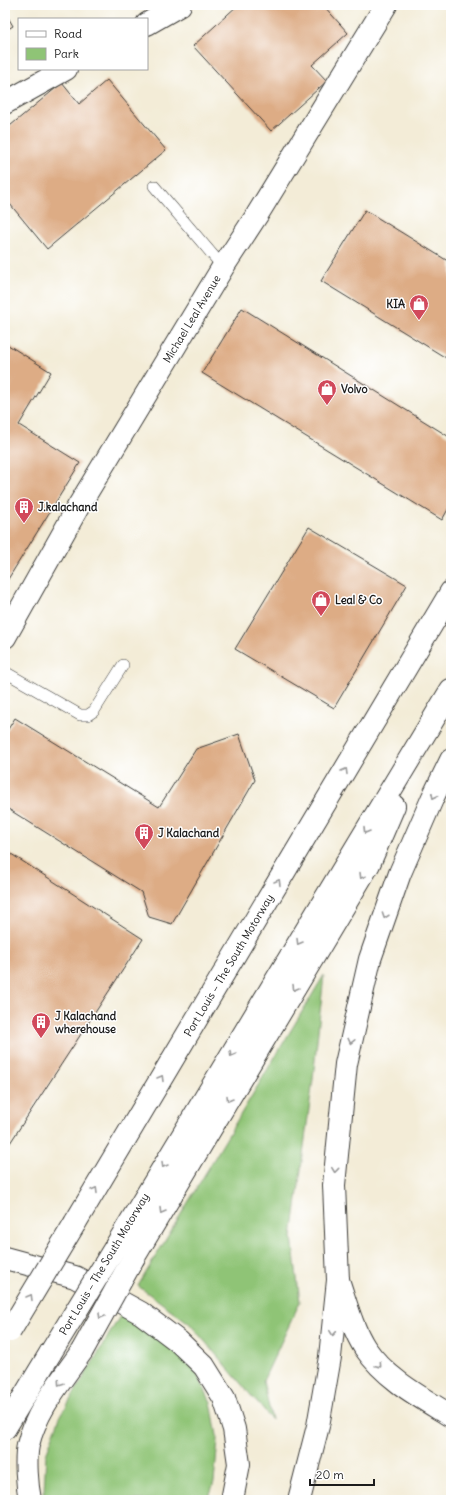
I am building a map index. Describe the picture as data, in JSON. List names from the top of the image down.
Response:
{
  "streets": {
    "main road": ["Michael Leal Avenue", "Port Louis – The South Motorway"]
  },
  "places": {
    "shop": ["KIA", "Volvo", "Leal & Co"],
    "building": ["J.kalachand", "J Kalachand", "J Kalachand wherehouse"]
  },
  "legend": ["Road", "Park"],
  "scale_bar": "20 m"
}
